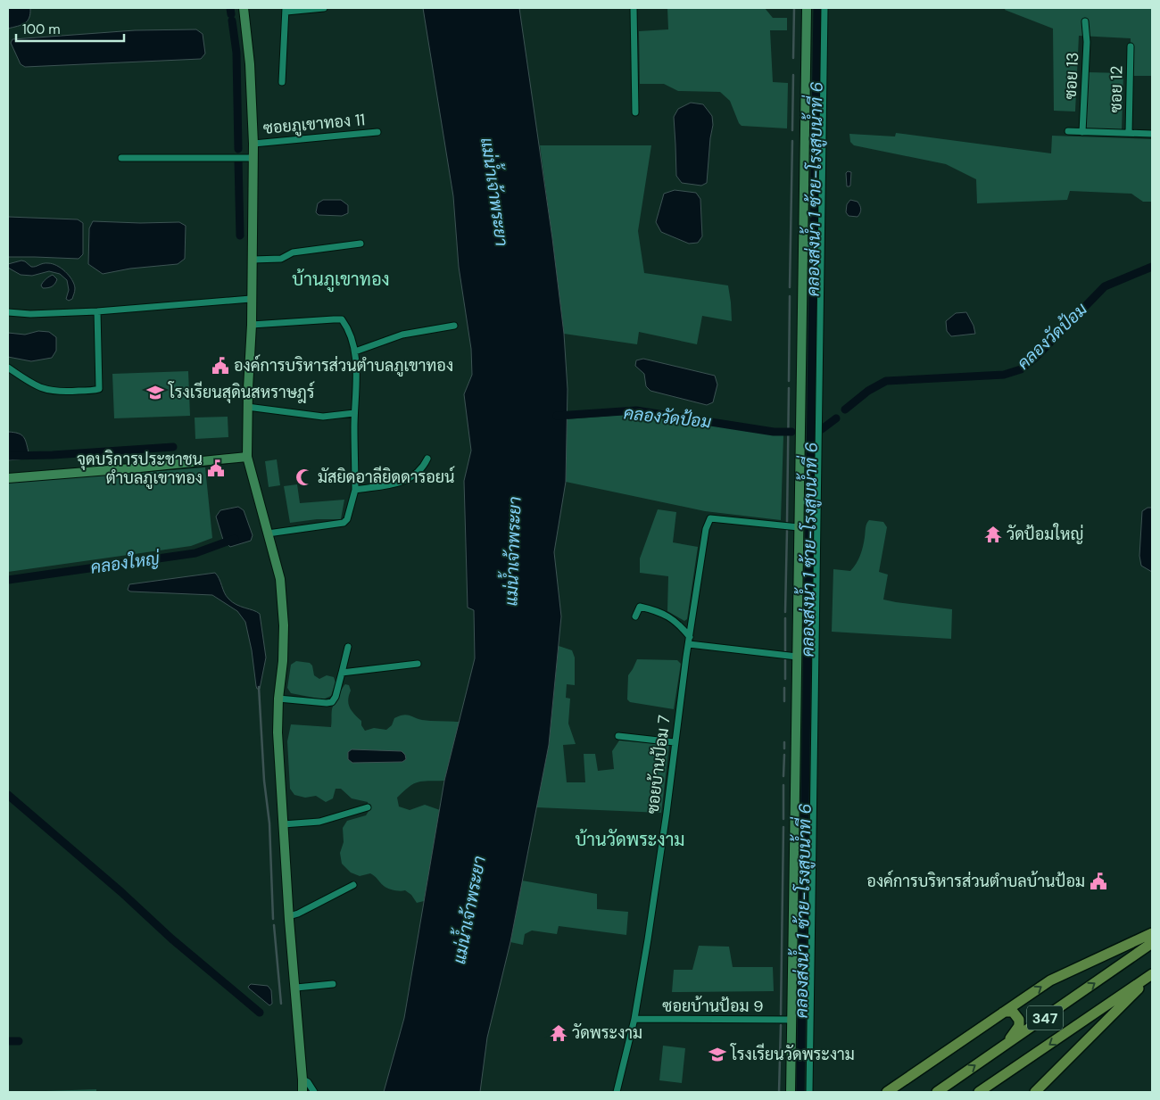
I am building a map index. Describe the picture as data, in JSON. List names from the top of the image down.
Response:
{
  "streets": {
    "main road": ["347"],
    "street": [
      "ซอย 13",
      "ซอย 12",
      "ซอยภูเขาทอง 11",
      "ซอยบ้านป้อม 7",
      "ซอยบ้านป้อม 9"
    ]
  },
  "crossings": [
    ["ซอยบ้านป้อม 7", "ซอยบ้านป้อม 9"]
  ],
  "districts": ["บ้านภูเขาทอง", "บ้านวัดพระงาม"],
  "water": [
    "คลองส่งน้ำ 1 ซ้าย-โรงสูบน้ำที่ 6",
    "แม่น้ำเจ้าพระยา",
    "คลองวัดป้อม",
    "คลองใหญ่"
  ],
  "places": {
    "public building": ["องค์การบริหารส่วนตำบลภูเขาทอง", "จุดบริการประชาชน ตำบลภูเขาทอง", "องค์การบริหารส่วนตำบลบ้านป้อม"],
    "school or university": ["โรงเรียนสุดินสหราษฎร์", "โรงเรียนวัดพระงาม"],
    "mosque": ["มัสยิดอาลียิดดารอยน์"],
    "temple": ["วัดป้อมใหญ่", "วัดพระงาม"]
  },
  "scale_bar": "100 m"
}
